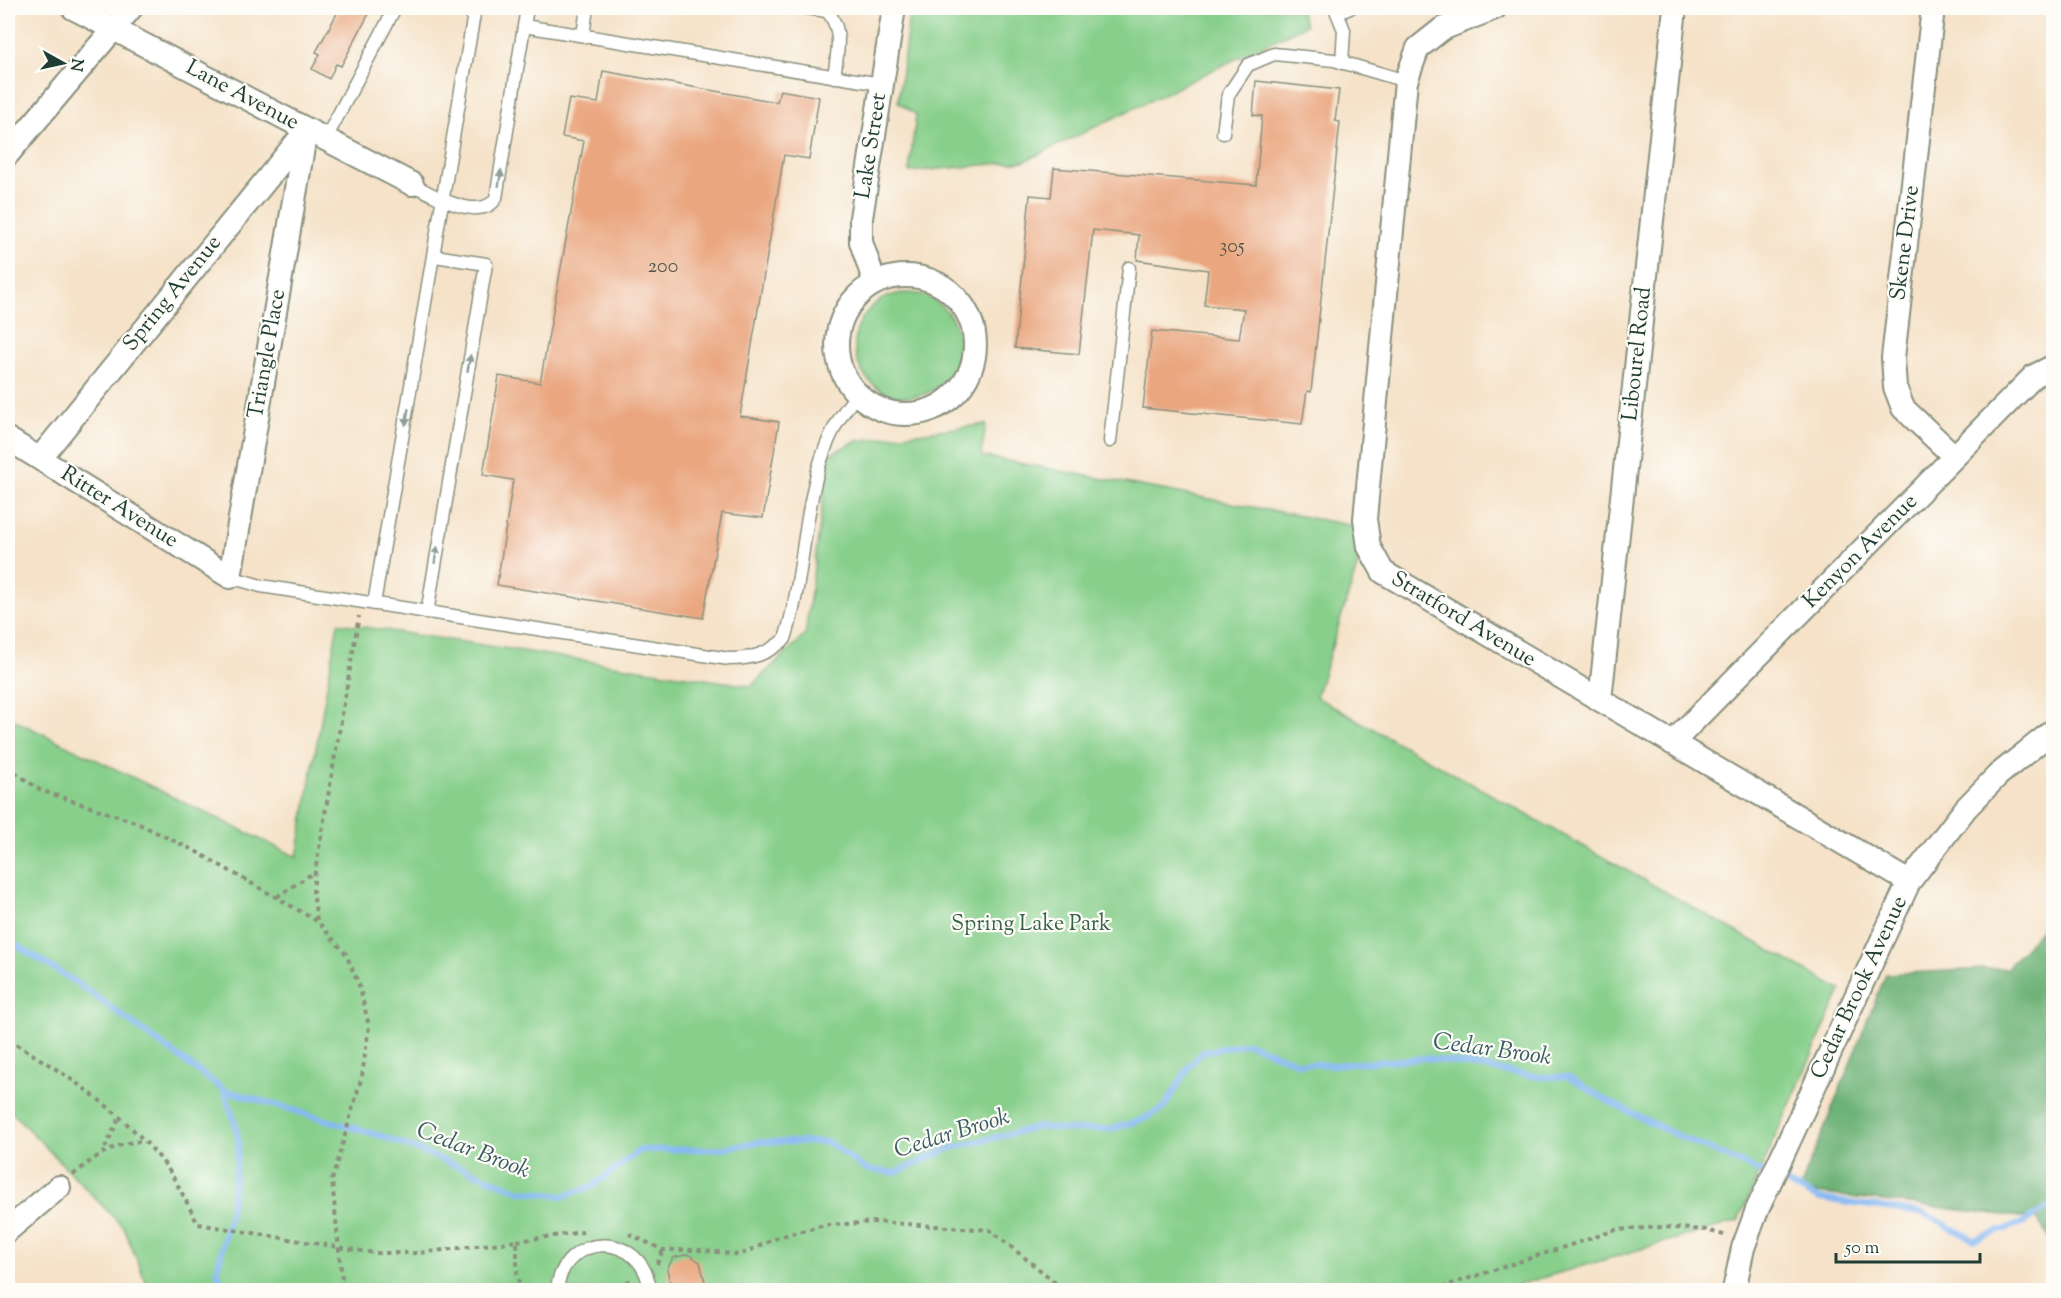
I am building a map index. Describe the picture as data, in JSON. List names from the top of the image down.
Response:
{
  "streets": {
    "street": [
      "Lane Avenue",
      "Lake Street",
      "Skene Drive",
      "Spring Avenue",
      "Triangle Place",
      "Libourel Road",
      "Ritter Avenue",
      "Kenyon Avenue",
      "Stratford Avenue",
      "Cedar Brook Avenue"
    ]
  },
  "crossings": [
    ["Lane Avenue", "Spring Avenue"],
    ["Lane Avenue", "Triangle Place"],
    ["Skene Drive", "Kenyon Avenue"],
    ["Spring Avenue", "Triangle Place"],
    ["Spring Avenue", "Ritter Avenue"],
    ["Triangle Place", "Ritter Avenue"],
    ["Libourel Road", "Stratford Avenue"],
    ["Kenyon Avenue", "Stratford Avenue"],
    ["Stratford Avenue", "Cedar Brook Avenue"]
  ],
  "water": ["Cedar Brook"],
  "parks": ["Spring Lake Park"],
  "house_numbers": ["305", "200"],
  "scale_bar": "50 m",
  "north": "right"
}
